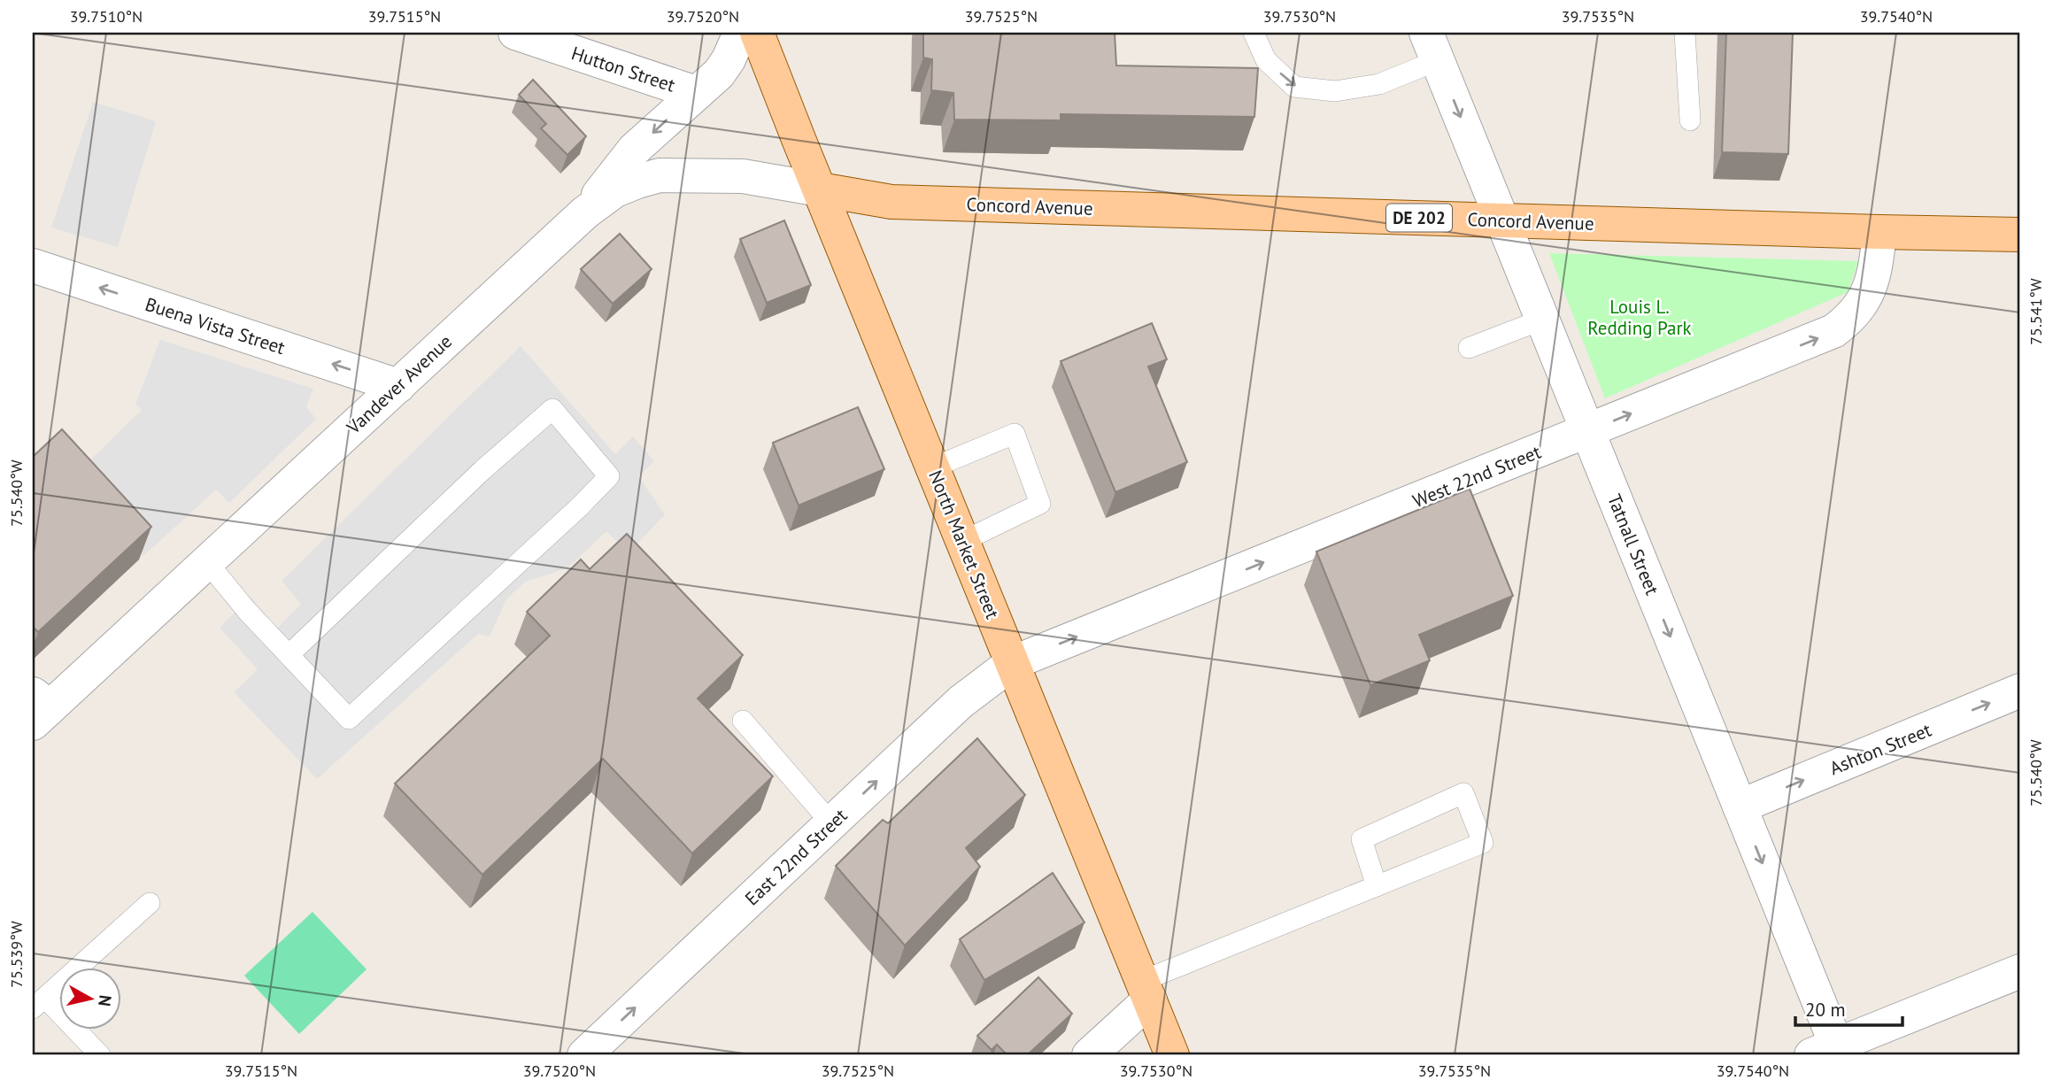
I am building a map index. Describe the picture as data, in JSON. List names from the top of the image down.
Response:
{
  "streets": {
    "main road": ["Concord Avenue", "DE 202", "North Market Street"],
    "street": [
      "Hutton Street",
      "Buena Vista Street",
      "Vandever Avenue",
      "West 22nd Street",
      "Tatnall Street",
      "Ashton Street",
      "East 22nd Street"
    ]
  },
  "crossings": [
    ["Concord Avenue", "Vandever Avenue"],
    ["Concord Avenue", "West 22nd Street"],
    ["Concord Avenue", "North Market Street"],
    ["Concord Avenue", "Tatnall Street"],
    ["Buena Vista Street", "Vandever Avenue"],
    ["Vandever Avenue", "North Market Street"],
    ["West 22nd Street", "North Market Street"],
    ["West 22nd Street", "Tatnall Street"],
    ["West 22nd Street", "East 22nd Street"],
    ["North Market Street", "East 22nd Street"],
    ["Tatnall Street", "Ashton Street"]
  ],
  "one_way": [
    "Buena Vista Street",
    "West 22nd Street",
    "Tatnall Street",
    "East 22nd Street"
  ],
  "parks": ["Louis L. Redding Park"],
  "scale_bar": "20 m",
  "north": "right",
  "coordinates": [
    "39.7510°N",
    "39.7515°N",
    "39.7520°N",
    "39.7525°N",
    "39.7530°N",
    "39.7535°N",
    "39.7540°N",
    "75.541°W",
    "75.540°W",
    "75.539°W"
  ]
}
